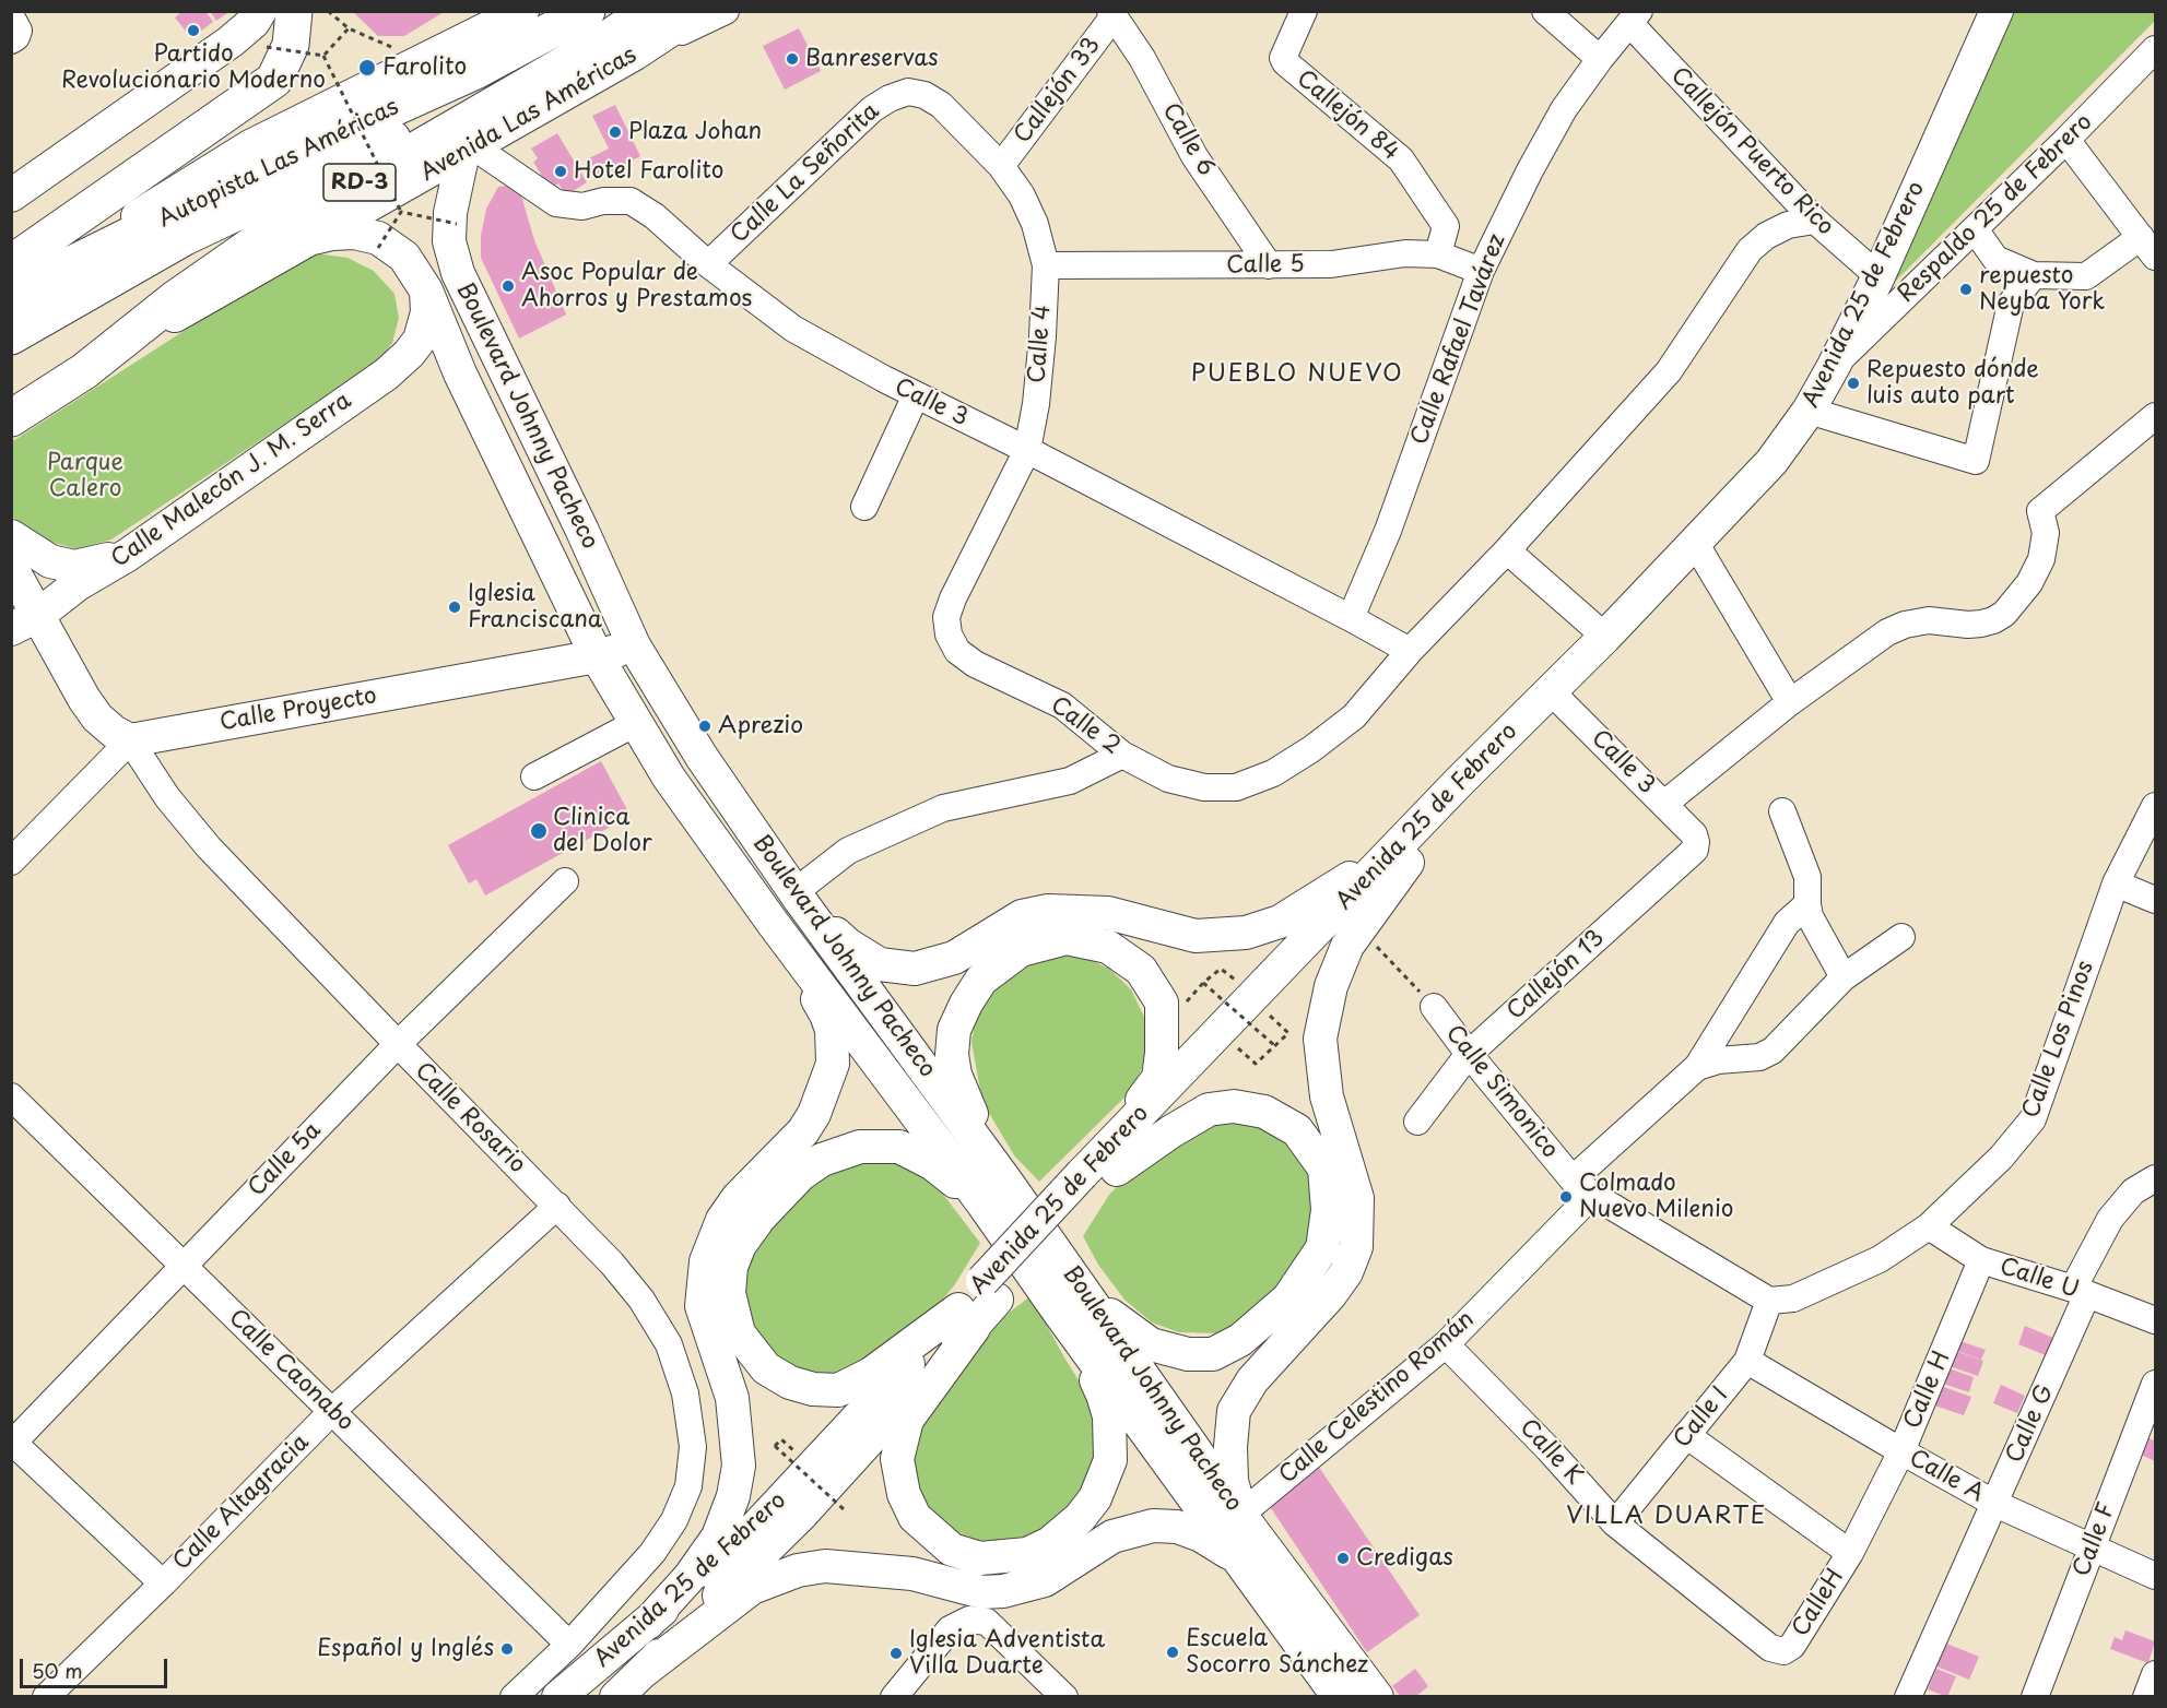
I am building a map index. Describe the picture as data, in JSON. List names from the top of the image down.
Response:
{
  "streets": {
    "highway": ["Autopista Las Américas", "RD-3"],
    "main road": [
      "Avenida Las Américas",
      "Avenida 25 de Febrero",
      "Boulevard Johnny Pacheco",
      "Calle Malecón J. M. Serra",
      "Calle Proyecto",
      "Calle Rosario"
    ],
    "street": [
      "Callejón 33",
      "Callejón 84",
      "Calle 6",
      "Callejón Puerto Rico",
      "Calle La Señorita",
      "Respaldo 25 de Febrero",
      "Calle 5",
      "Calle Rafael Tavárez",
      "Calle 4",
      "Calle 3",
      "Calle 2",
      "Callejón 13",
      "Calle Los Pinos",
      "Calle Simonico",
      "Calle 5a",
      "Calle U",
      "Calle Caonabo",
      "Calle H",
      "Calle Celestino Román",
      "Calle I",
      "Calle G",
      "Calle K",
      "Calle A",
      "Calle Altagracia",
      "Calle F",
      "CalleH"
    ]
  },
  "crossings": [
    ["Callejón 33", "Calle 6"],
    ["Callejón 33", "Calle 4"],
    ["Avenida Las Américas", "Autopista Las Américas"],
    ["Avenida Las Américas", "RD-3"],
    ["Avenida Las Américas", "Calle 3"],
    ["Avenida Las Américas", "Boulevard Johnny Pacheco"],
    ["Callejón 84", "Calle 5"],
    ["Calle 6", "Calle 5"],
    ["Callejón Puerto Rico", "Avenida 25 de Febrero"],
    ["Callejón Puerto Rico", "Calle Rafael Tavárez"],
    ["Autopista Las Américas", "RD-3"],
    ["Calle La Señorita", "Calle 4"],
    ["Calle La Señorita", "Calle 3"],
    ["Respaldo 25 de Febrero", "Avenida 25 de Febrero"],
    ["Calle 5", "Calle Rafael Tavárez"],
    ["Calle 5", "Calle 4"],
    ["Avenida 25 de Febrero", "Calle 3"],
    ["Calle Rafael Tavárez", "Calle 3"],
    ["Calle 4", "Calle 3"],
    ["Calle 4", "Calle 2"],
    ["Calle 3", "Boulevard Johnny Pacheco"],
    ["Calle 3", "Calle 2"],
    ["Calle 3", "Callejón 13"],
    ["Boulevard Johnny Pacheco", "Calle Malecón J. M. Serra"],
    ["Boulevard Johnny Pacheco", "Calle Proyecto"],
    ["Boulevard Johnny Pacheco", "Calle Celestino Román"],
    ["Calle Malecón J. M. Serra", "Calle Rosario"],
    ["Calle Proyecto", "Calle Rosario"],
    ["Callejón 13", "Calle Simonico"],
    ["Calle Los Pinos", "Calle Simonico"],
    ["Calle Los Pinos", "Calle U"],
    ["Calle Los Pinos", "Calle I"],
    ["Calle Simonico", "Calle Celestino Román"],
    ["Calle Simonico", "Calle I"],
    ["Calle Rosario", "Calle 5a"],
    ["Calle Rosario", "Calle Caonabo"],
    ["Calle Rosario", "Calle Altagracia"],
    ["Calle 5a", "Calle Caonabo"],
    ["Calle U", "Calle H"],
    ["Calle U", "Calle G"],
    ["Calle Caonabo", "Calle Altagracia"],
    ["Calle H", "Calle A"],
    ["Calle H", "CalleH"],
    ["Calle Celestino Román", "Calle K"],
    ["Calle I", "Calle K"],
    ["Calle I", "Calle A"],
    ["Calle G", "Calle A"],
    ["Calle K", "CalleH"],
    ["Calle A", "Calle F"]
  ],
  "districts": ["PUEBLO NUEVO", "VILLA DUARTE"],
  "parks": ["Parque Calero"],
  "places": [
    "Partido Revolucionario Moderno",
    "Banreservas",
    "Farolito",
    "Plaza Johan",
    "Hotel Farolito",
    "Asoc Popular de Ahorros y Prestamos",
    "repuesto Neyba York",
    "Repuesto dónde luis auto part",
    "Iglesia Franciscana",
    "Aprezio",
    "Clinica del Dolor",
    "Colmado Nuevo Milenio",
    "Credigas",
    "Español y Inglés",
    "Escuela Socorro Sánchez",
    "Iglesia Adventista Villa Duarte"
  ],
  "scale_bar": "50 m"
}
